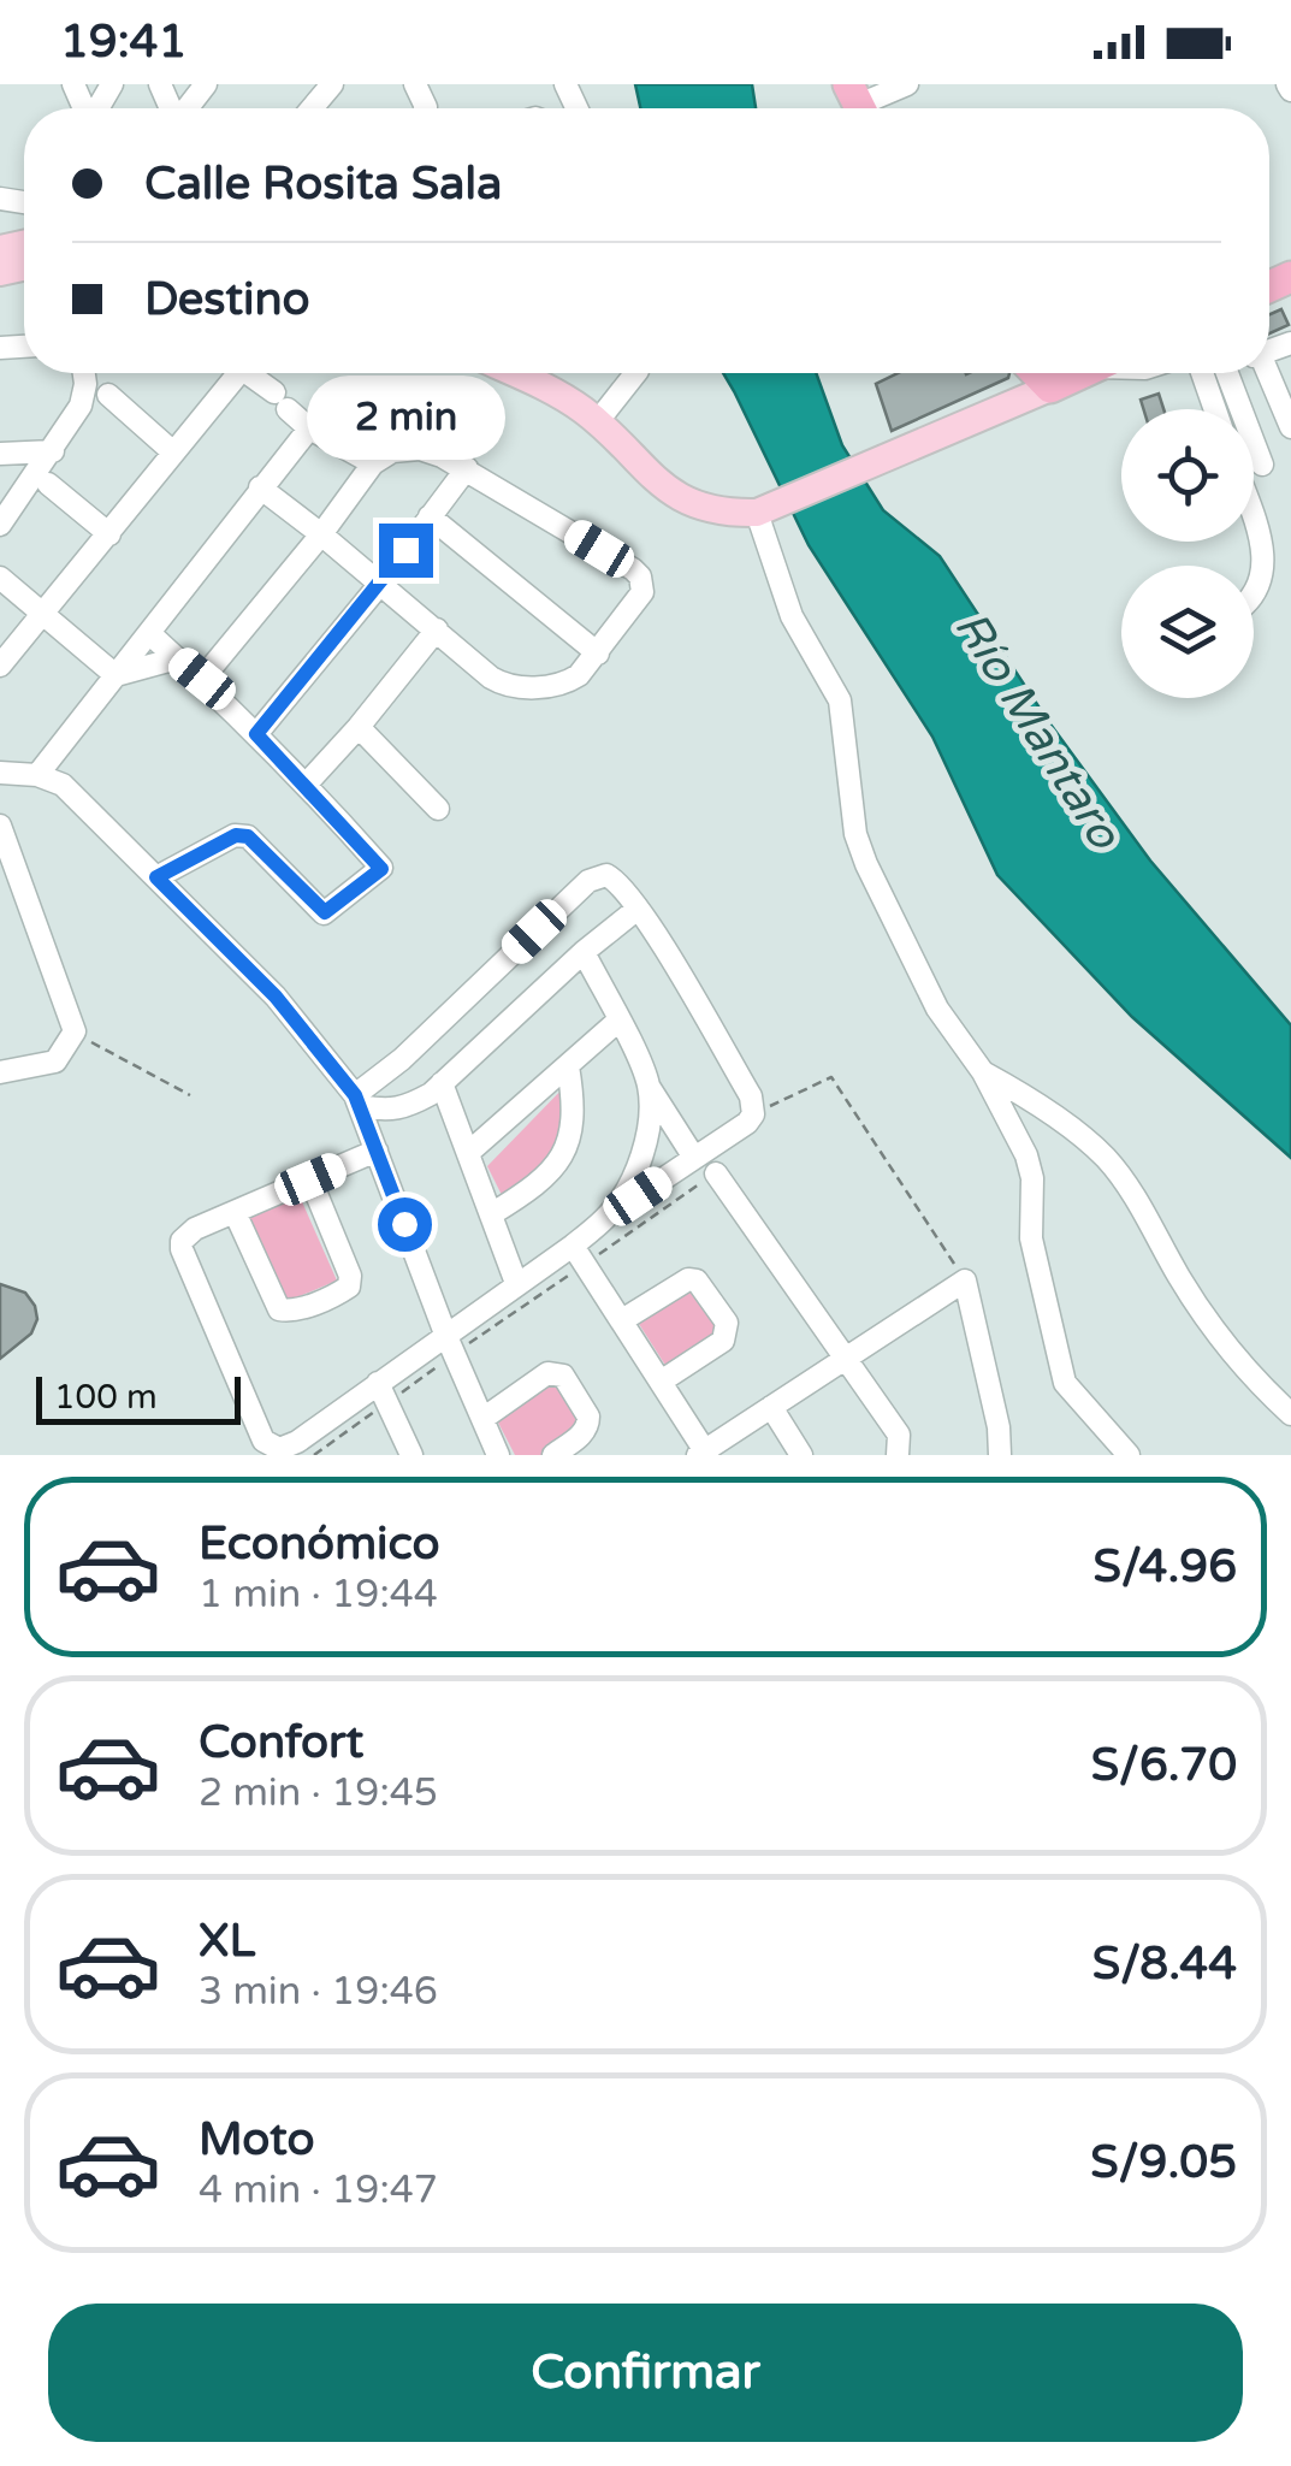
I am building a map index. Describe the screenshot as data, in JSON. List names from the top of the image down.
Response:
{
  "water": ["Río Mantaro"],
  "scale_bar": "100 m",
  "page": {
    "status": "19:41",
    "banner": ["Calle Rosita Sala", "Destino"],
    "bubble": "2 min",
    "scale": "100 m",
    "list": [
      {
        "name": "Económico",
        "note": "1 min · 19:44",
        "value": "S/4.96"
      },
      {
        "name": "Confort",
        "note": "2 min · 19:45",
        "value": "S/6.70"
      },
      {
        "name": "XL",
        "note": "3 min · 19:46",
        "value": "S/8.44"
      },
      {
        "name": "Moto",
        "note": "4 min · 19:47",
        "value": "S/9.05"
      }
    ],
    "buttons": "Confirmar"
  }
}
